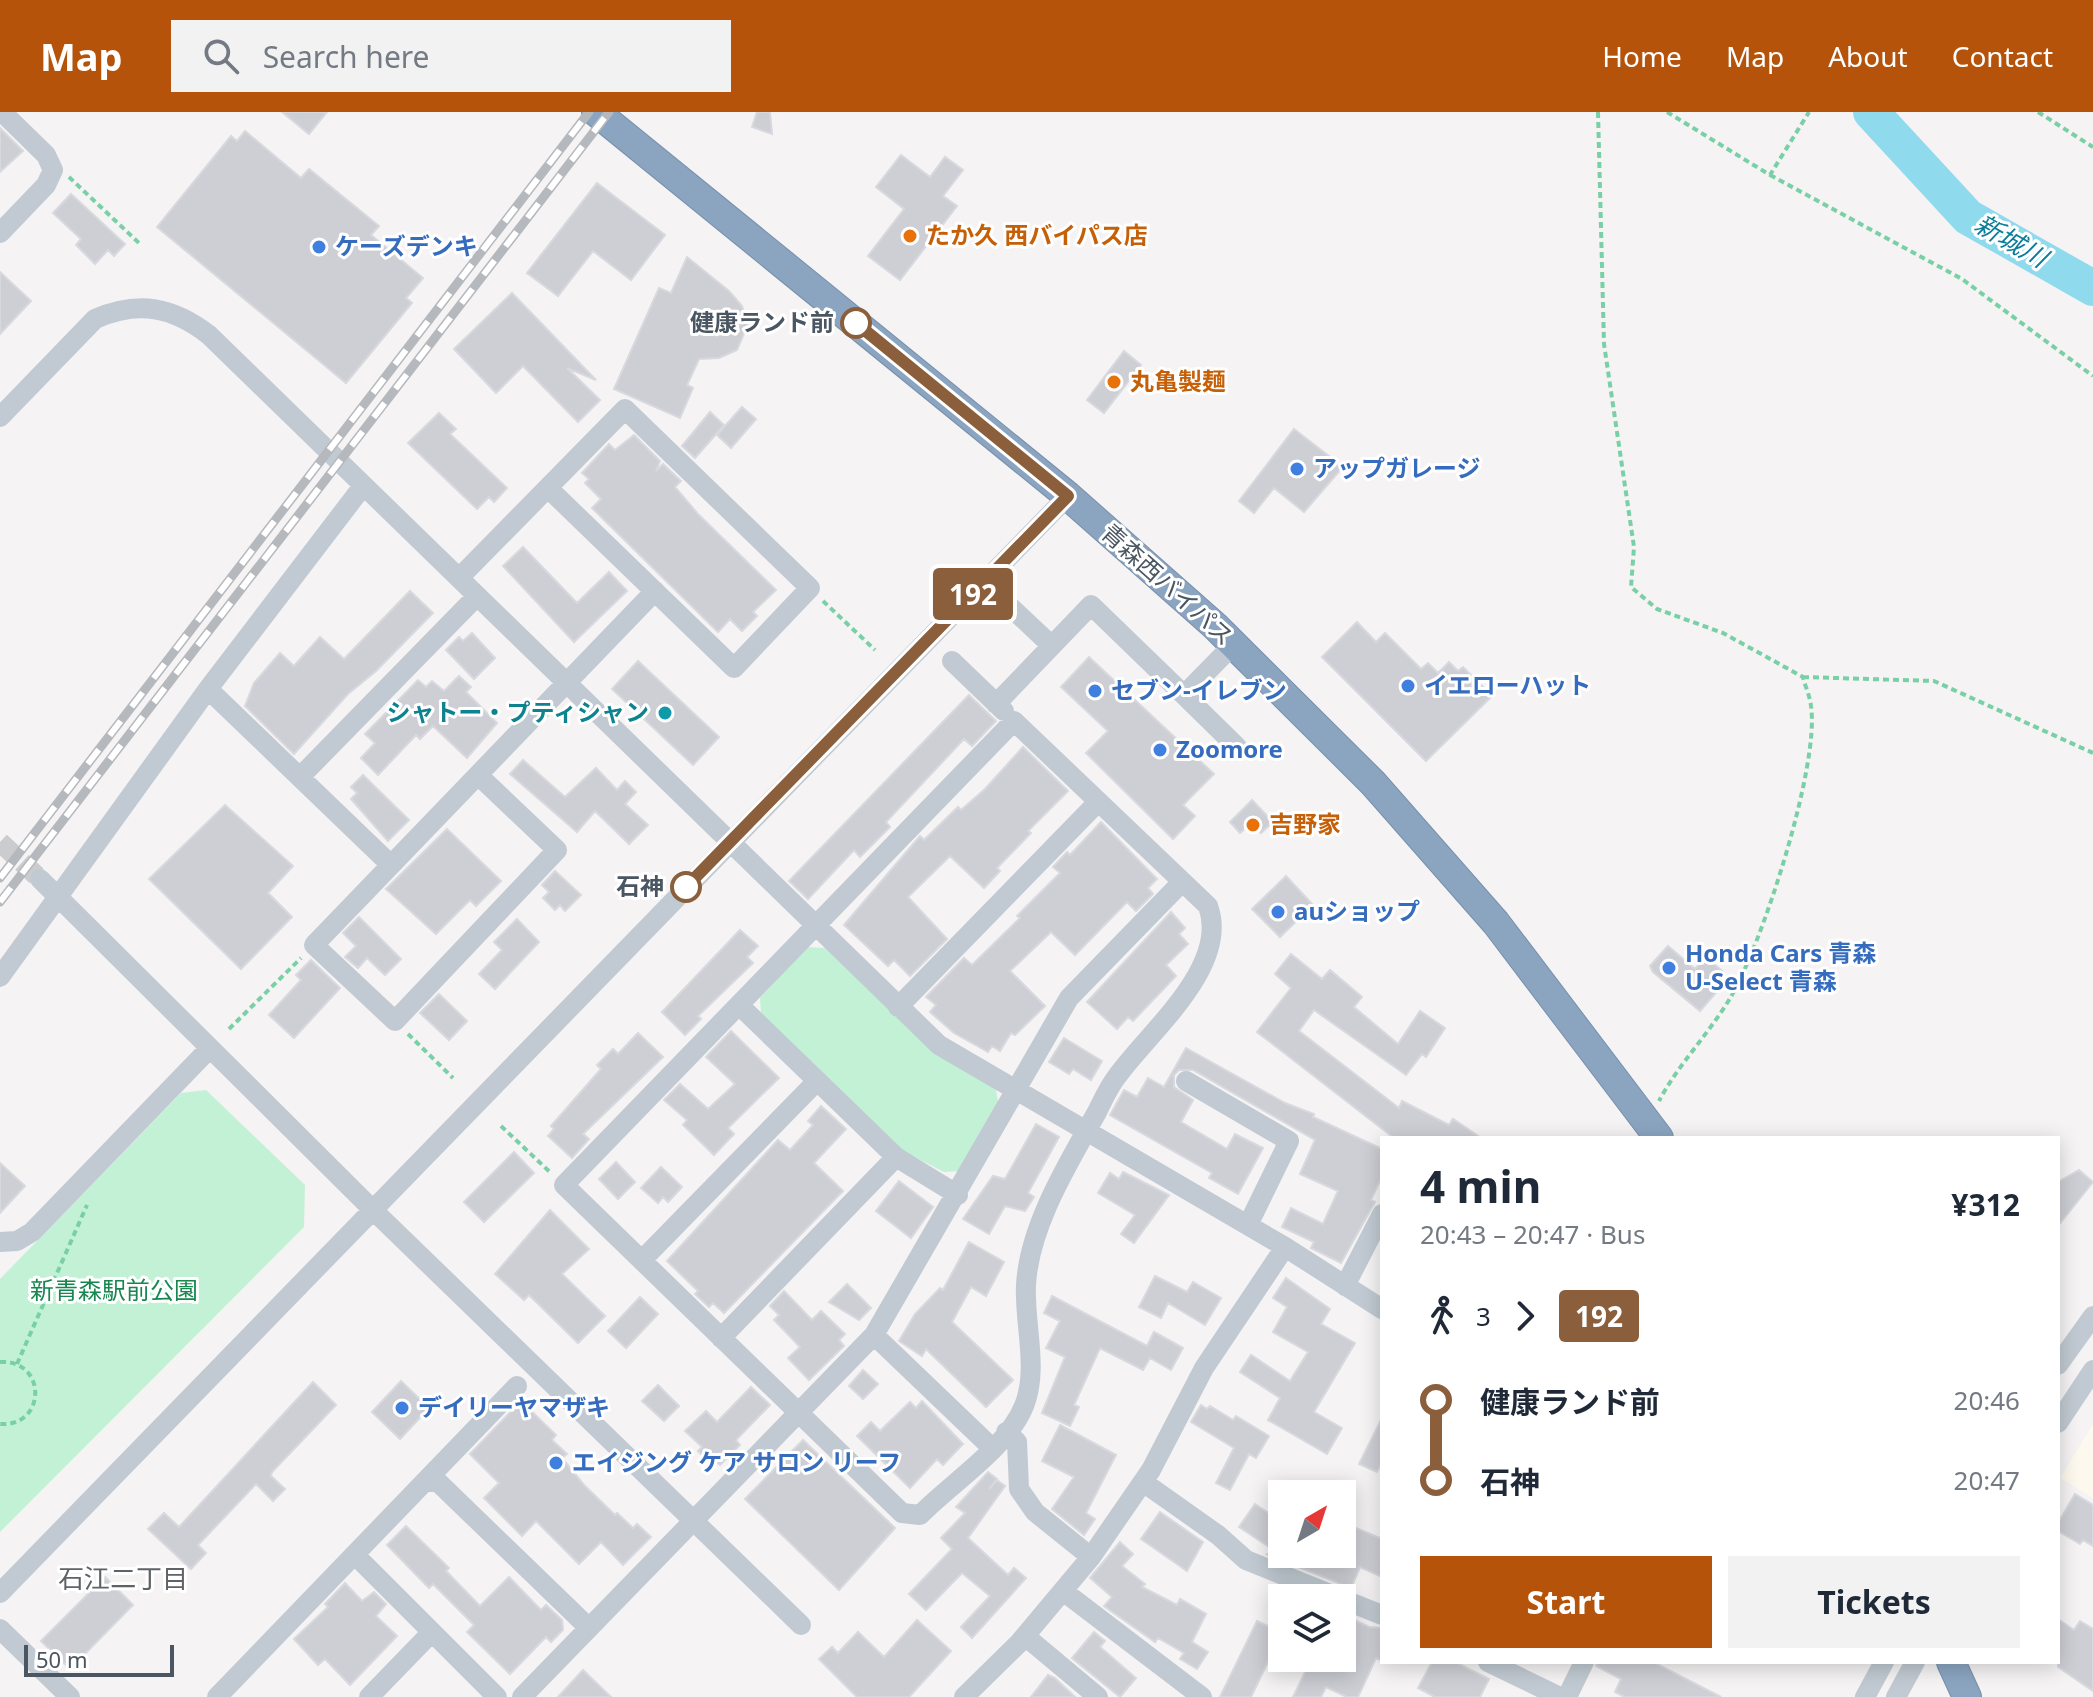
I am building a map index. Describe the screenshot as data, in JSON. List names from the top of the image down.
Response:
{
  "streets": {
    "highway": ["青森西バイパス"]
  },
  "districts": ["石江二丁目"],
  "water": ["新城川"],
  "parks": ["新青森駅前公園"],
  "places": [
    "たか久 西バイパス店",
    "ケーズデンキ",
    "健康ランド前",
    "丸亀製麺",
    "アップガレージ",
    "イエローハット",
    "セブン-イレブン",
    "シャトー・プティシャン",
    "Zoomore",
    "吉野家",
    "石神",
    "auショップ",
    "Honda Cars 青森 U-Select 青森",
    "デイリーヤマザキ",
    "エイジング ケア サロン リーフ"
  ],
  "lines": ["bus line 192"],
  "scale_bar": "50 m",
  "north": "top right",
  "page": {
    "header": "Map",
    "search": "Search here",
    "nav": [
      "Home",
      "Map",
      "About",
      "Contact"
    ],
    "on_map": "192",
    "heading": ["4 min", "20:43 – 20:47 · Bus", "¥312"],
    "legs": ["3", "192"],
    "list": [
      {
        "name": "健康ランド前",
        "value": "20:46"
      },
      {
        "name": "石神",
        "value": "20:47"
      }
    ],
    "buttons": ["Start", "Tickets"],
    "scale": "50 m"
  }
}
